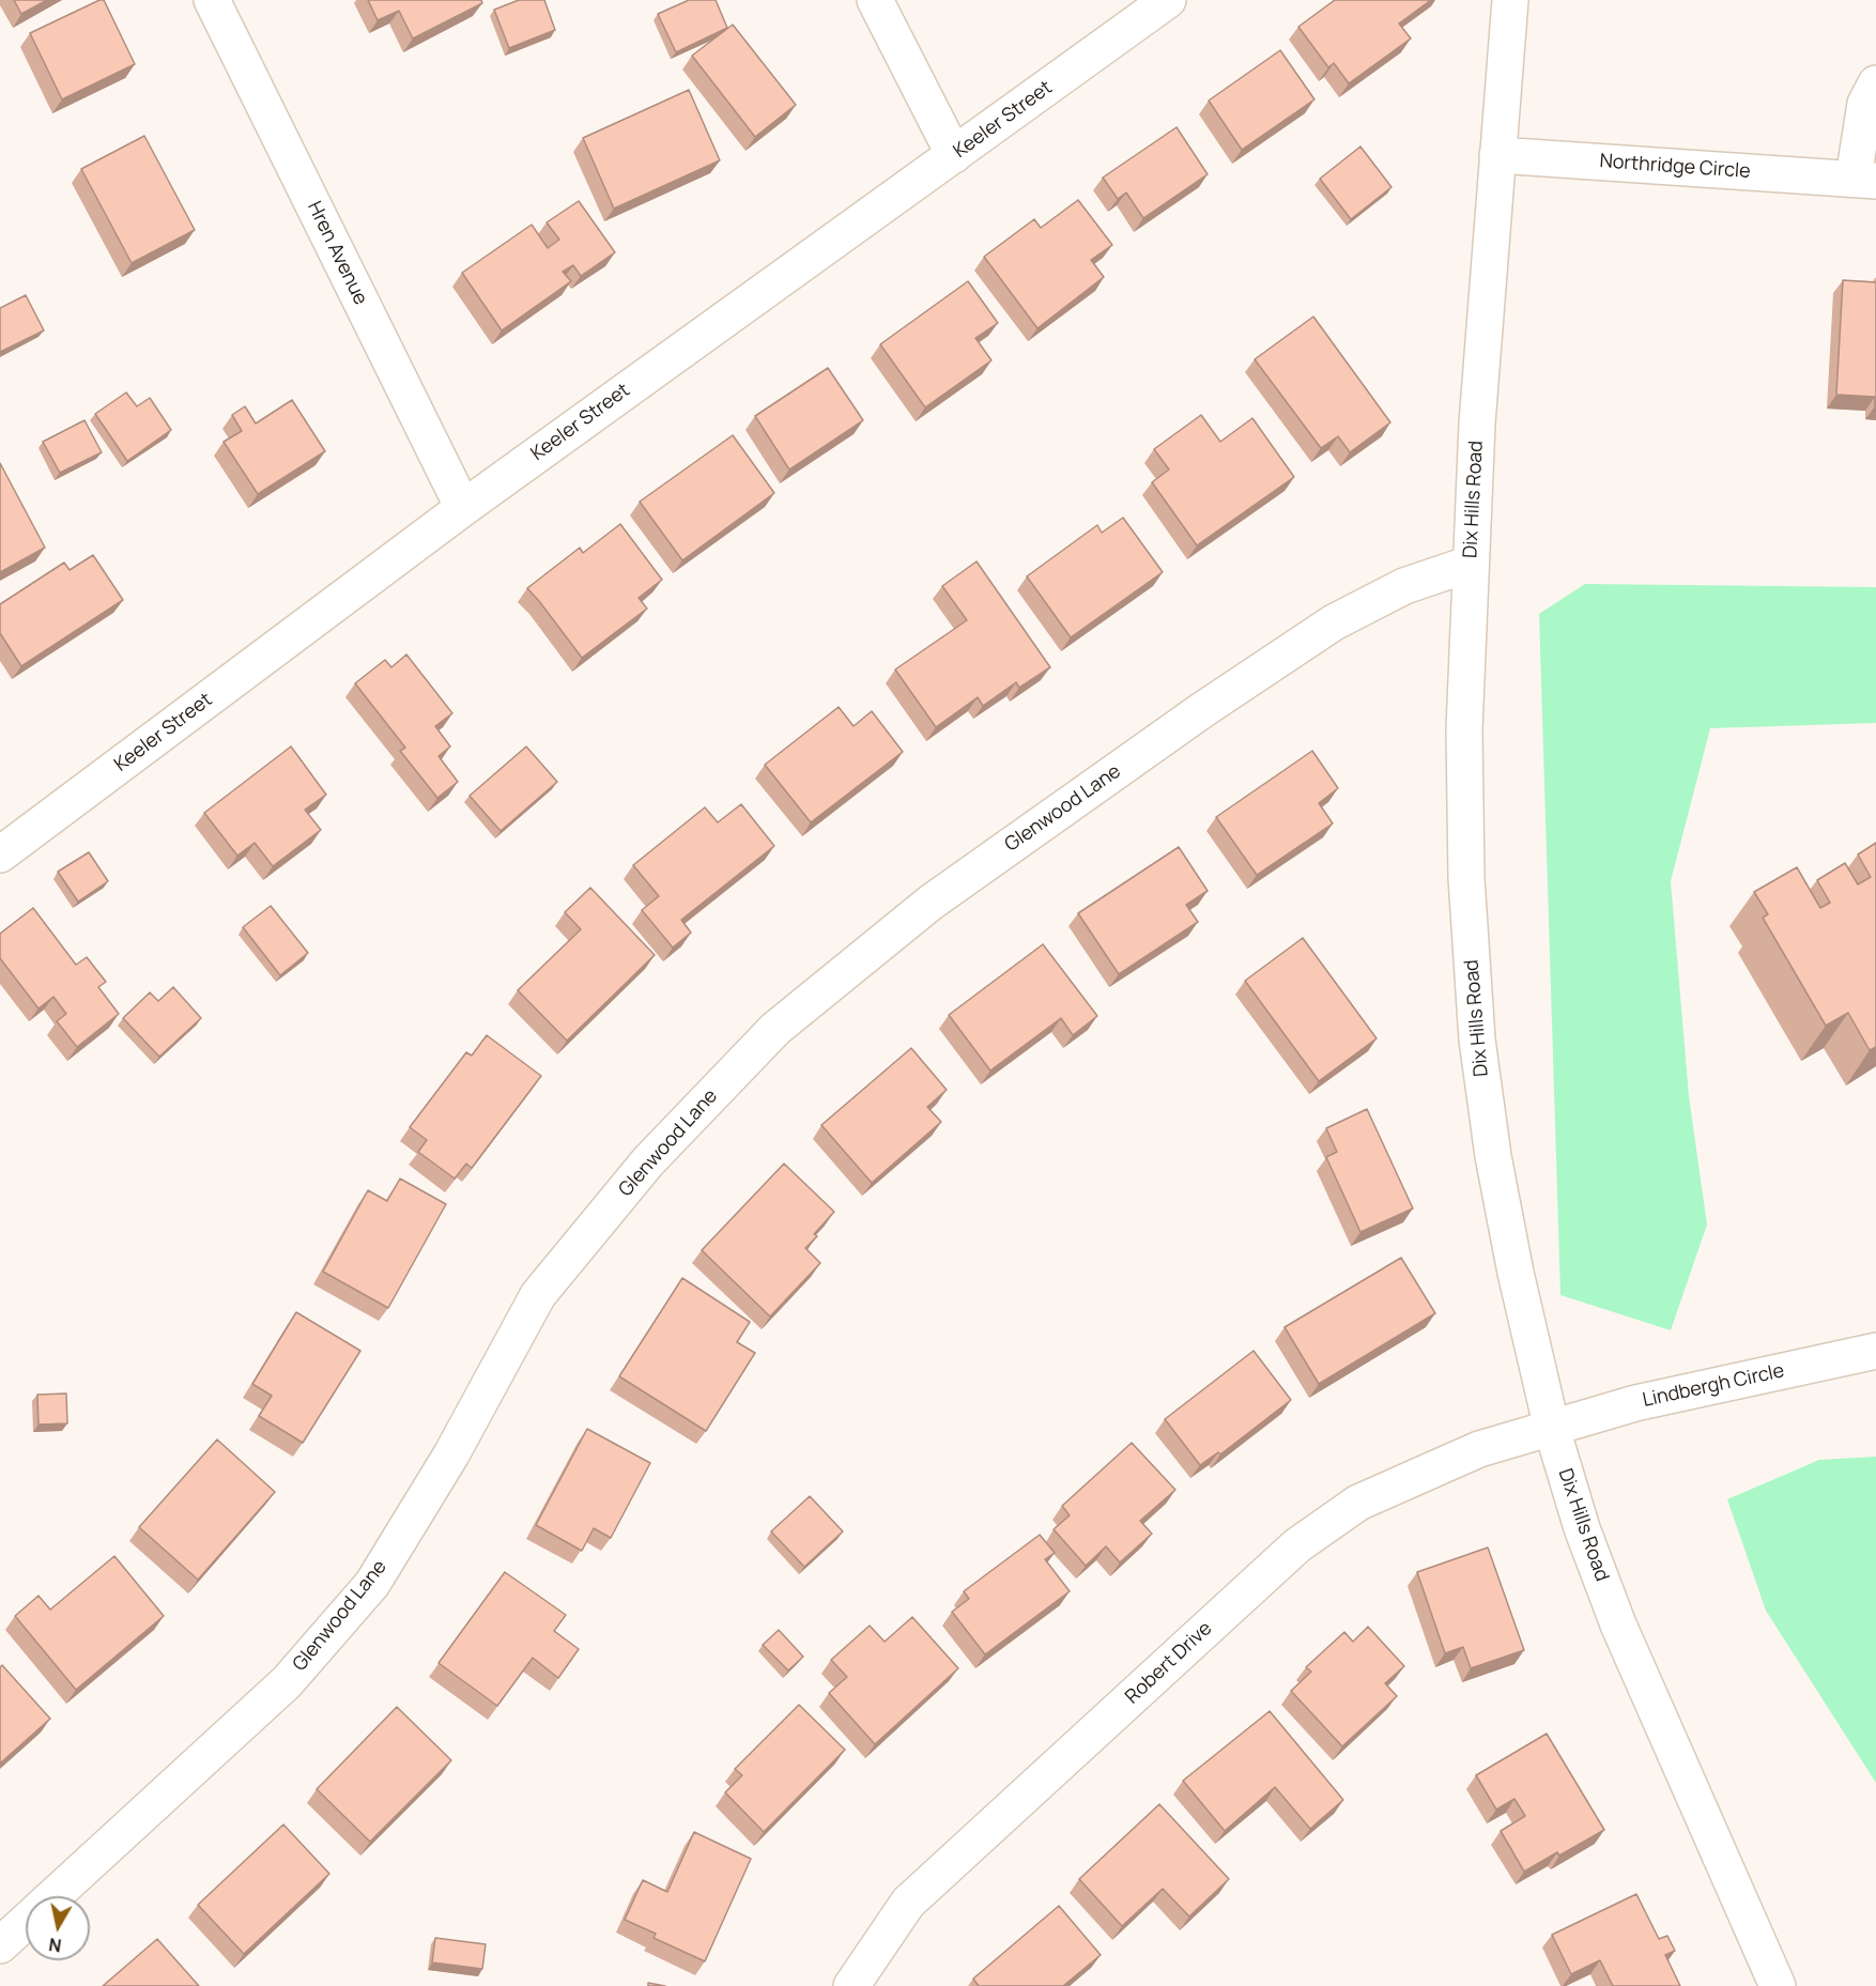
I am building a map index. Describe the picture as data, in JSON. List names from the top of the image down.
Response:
{
  "streets": {
    "street": [
      "Keeler Street",
      "Northridge Circle",
      "Hren Avenue",
      "Dix Hills Road",
      "Glenwood Lane",
      "Lindbergh Circle",
      "Robert Drive"
    ]
  },
  "crossings": [
    ["Keeler Street", "Hren Avenue"],
    ["Northridge Circle", "Dix Hills Road"],
    ["Dix Hills Road", "Glenwood Lane"],
    ["Dix Hills Road", "Lindbergh Circle"],
    ["Dix Hills Road", "Robert Drive"],
    ["Lindbergh Circle", "Robert Drive"]
  ],
  "north": "bottom"
}
